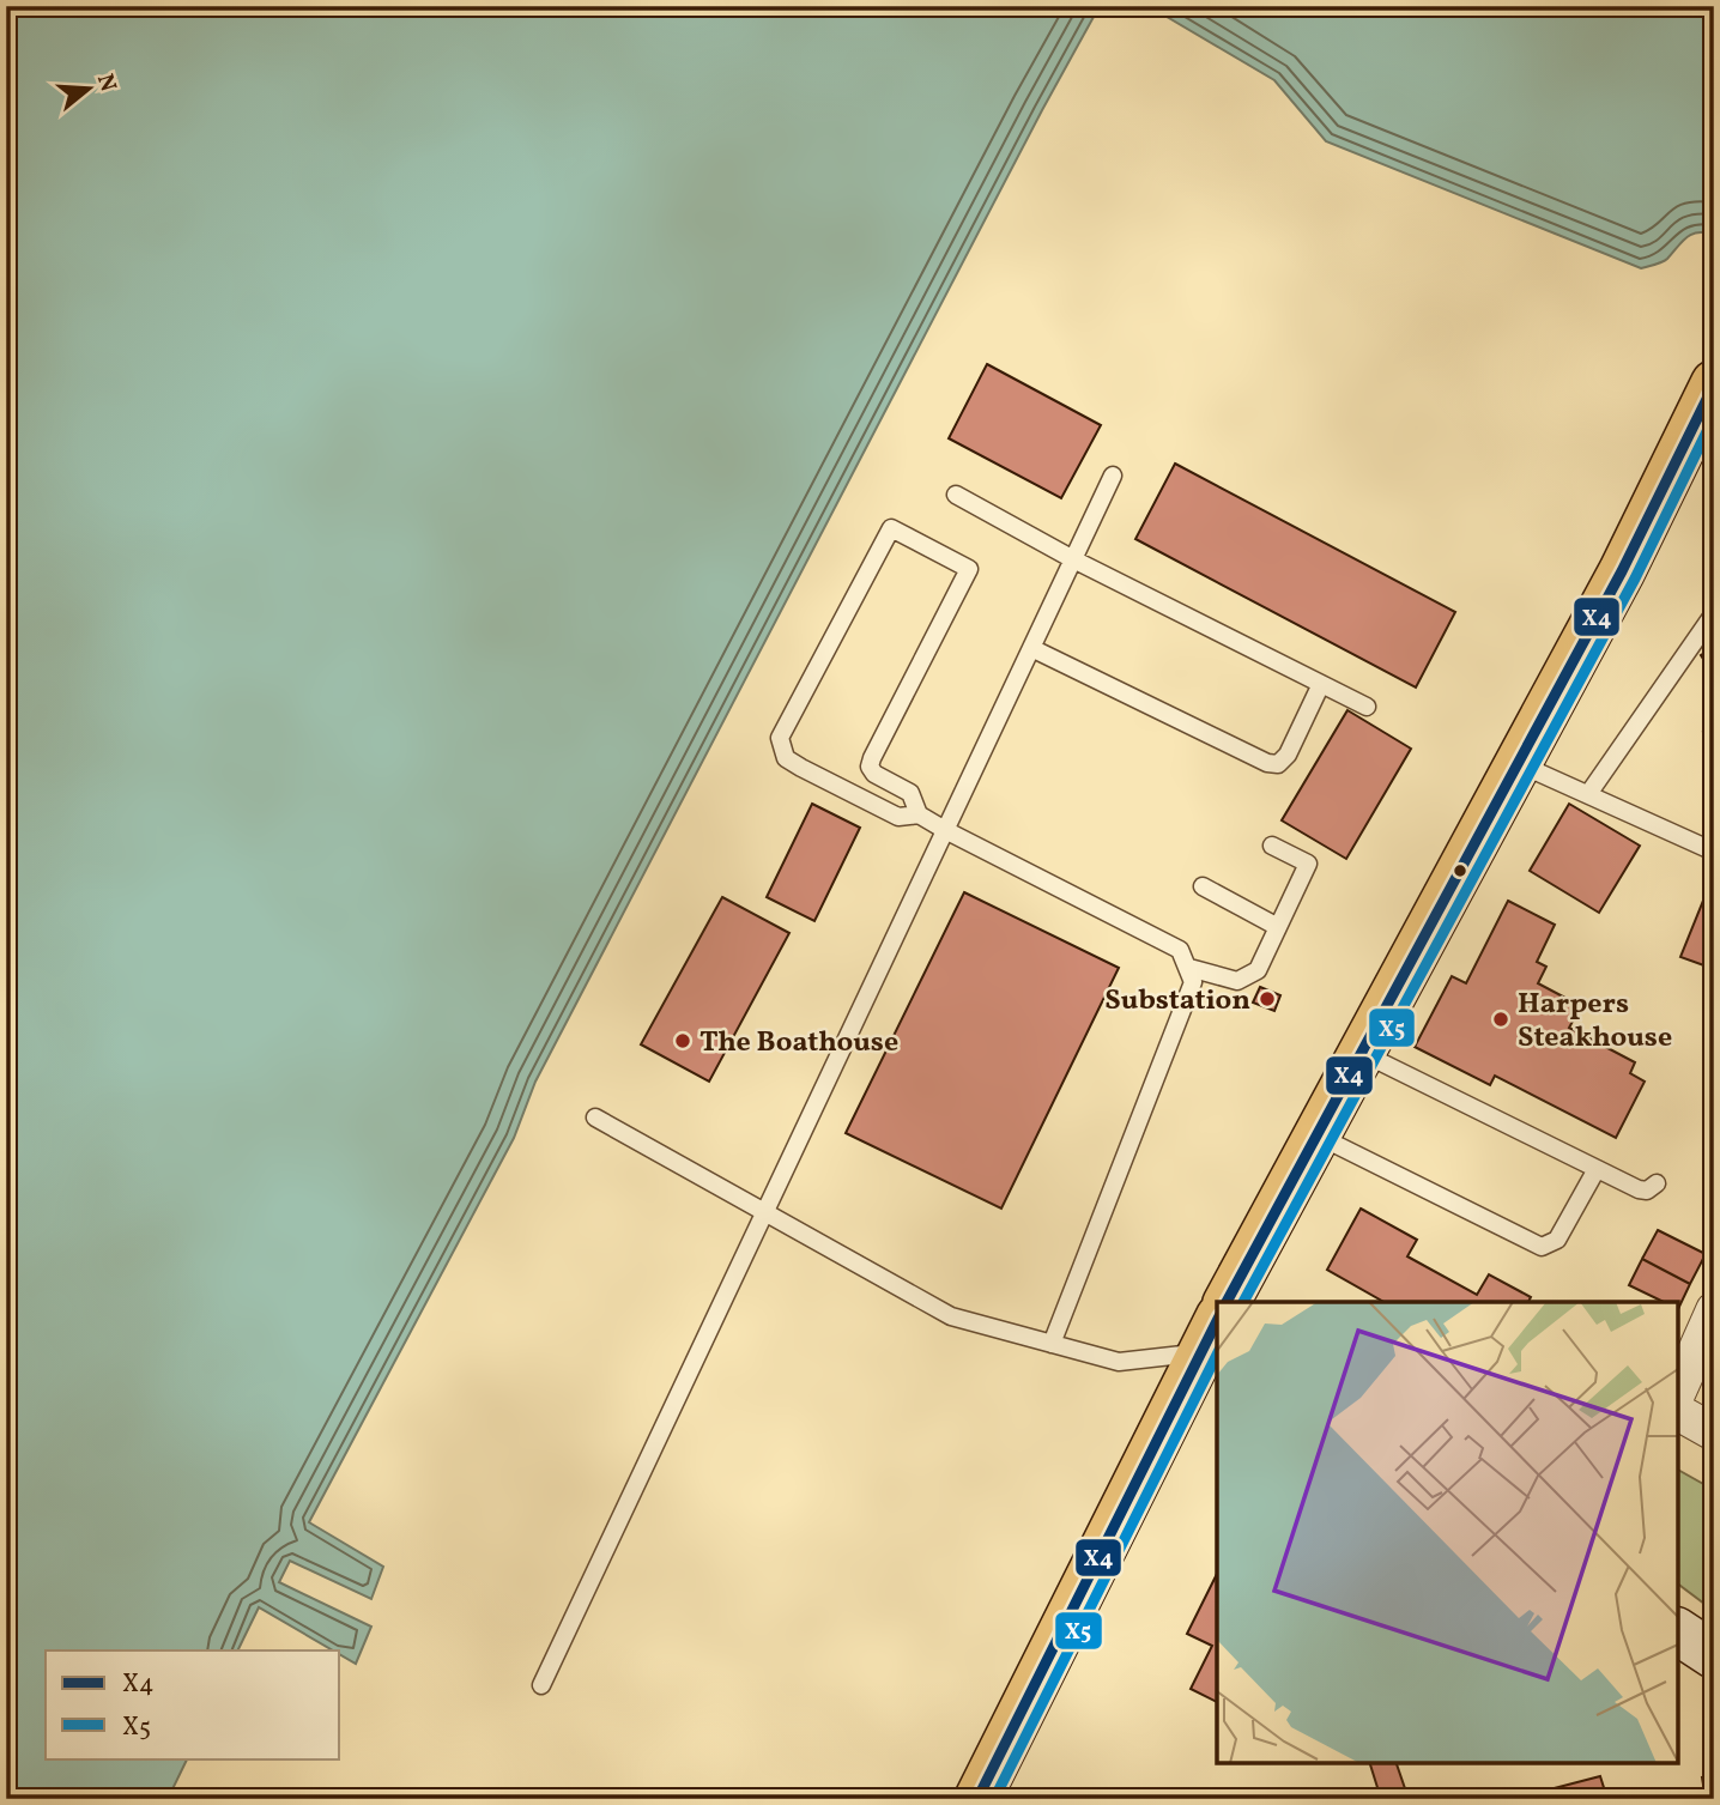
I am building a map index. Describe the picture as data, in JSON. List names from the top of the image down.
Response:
{
  "places": ["Substation", "Harpers Steakhouse", "The Boathouse"],
  "lines": ["transit line X4", "transit line X5"],
  "legend": ["X4", "X5"],
  "north": "right"
}
